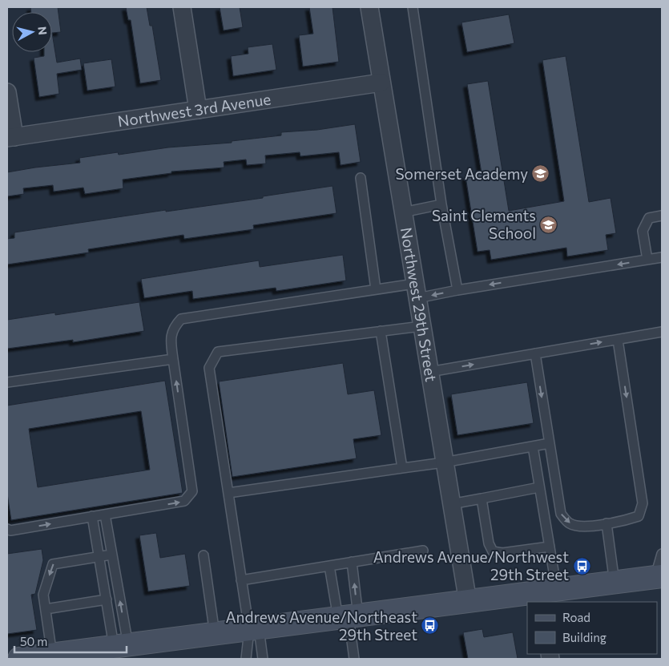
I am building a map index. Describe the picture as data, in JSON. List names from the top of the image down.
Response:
{
  "streets": {
    "street": ["Northwest 3rd Avenue", "Northwest 29th Street"]
  },
  "crossings": [
    ["Northwest 3rd Avenue", "Northwest 29th Street"]
  ],
  "places": {
    "school or university": ["Somerset Academy", "Saint Clements School"],
    "bus stop": ["Andrews Avenue/Northwest 29th Street", "Andrews Avenue/Northeast 29th Street"]
  },
  "legend": ["Road", "Building"],
  "scale_bar": "50 m",
  "north": "right"
}
